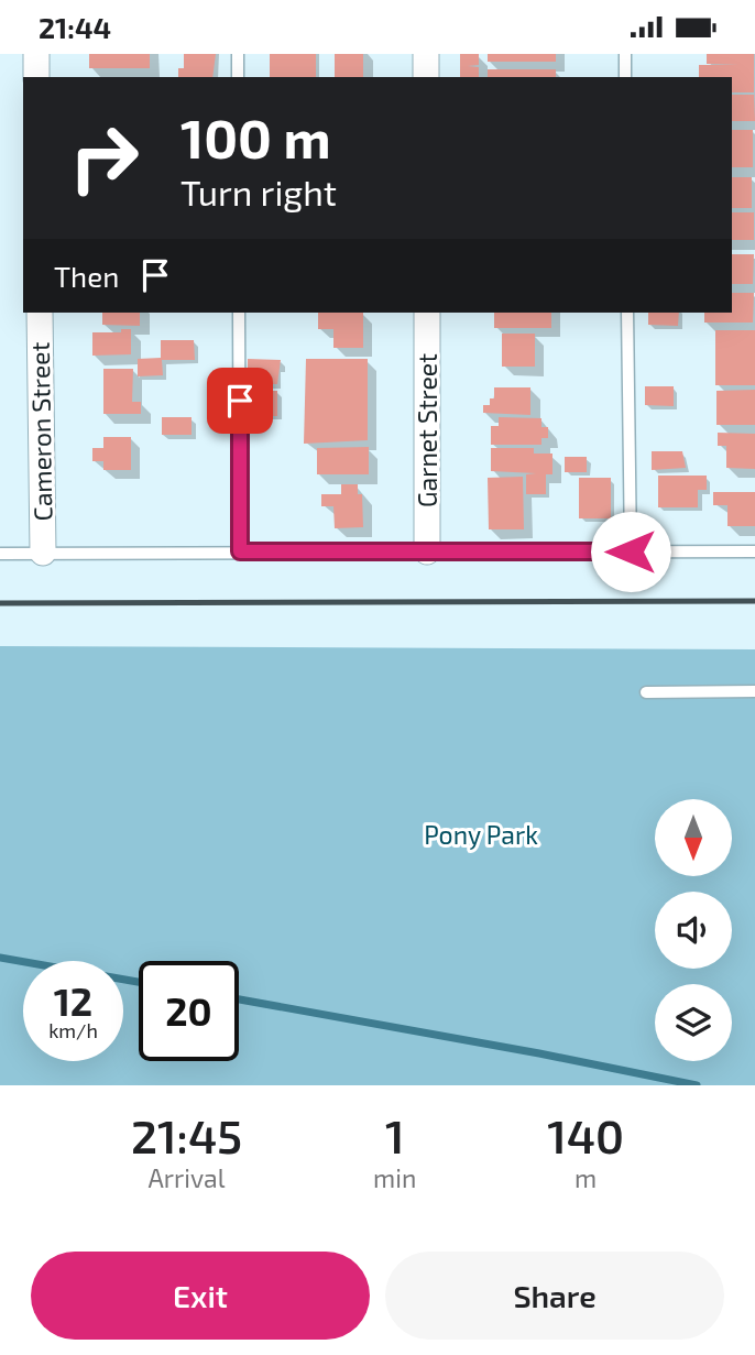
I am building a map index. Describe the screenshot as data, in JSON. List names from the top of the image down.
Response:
{
  "streets": {
    "street": ["Garnet Street", "Cameron Street"]
  },
  "parks": ["Pony Park"],
  "north": "bottom",
  "page": {
    "status": "21:44",
    "turn": ["100 m", "Turn right"],
    "then": "Then",
    "speed": "12 km/h",
    "limit": "20",
    "eta": [
      "21:45",
      "Arrival",
      "1",
      "min",
      "140",
      "m"
    ],
    "buttons": ["Exit", "Share"]
  }
}
